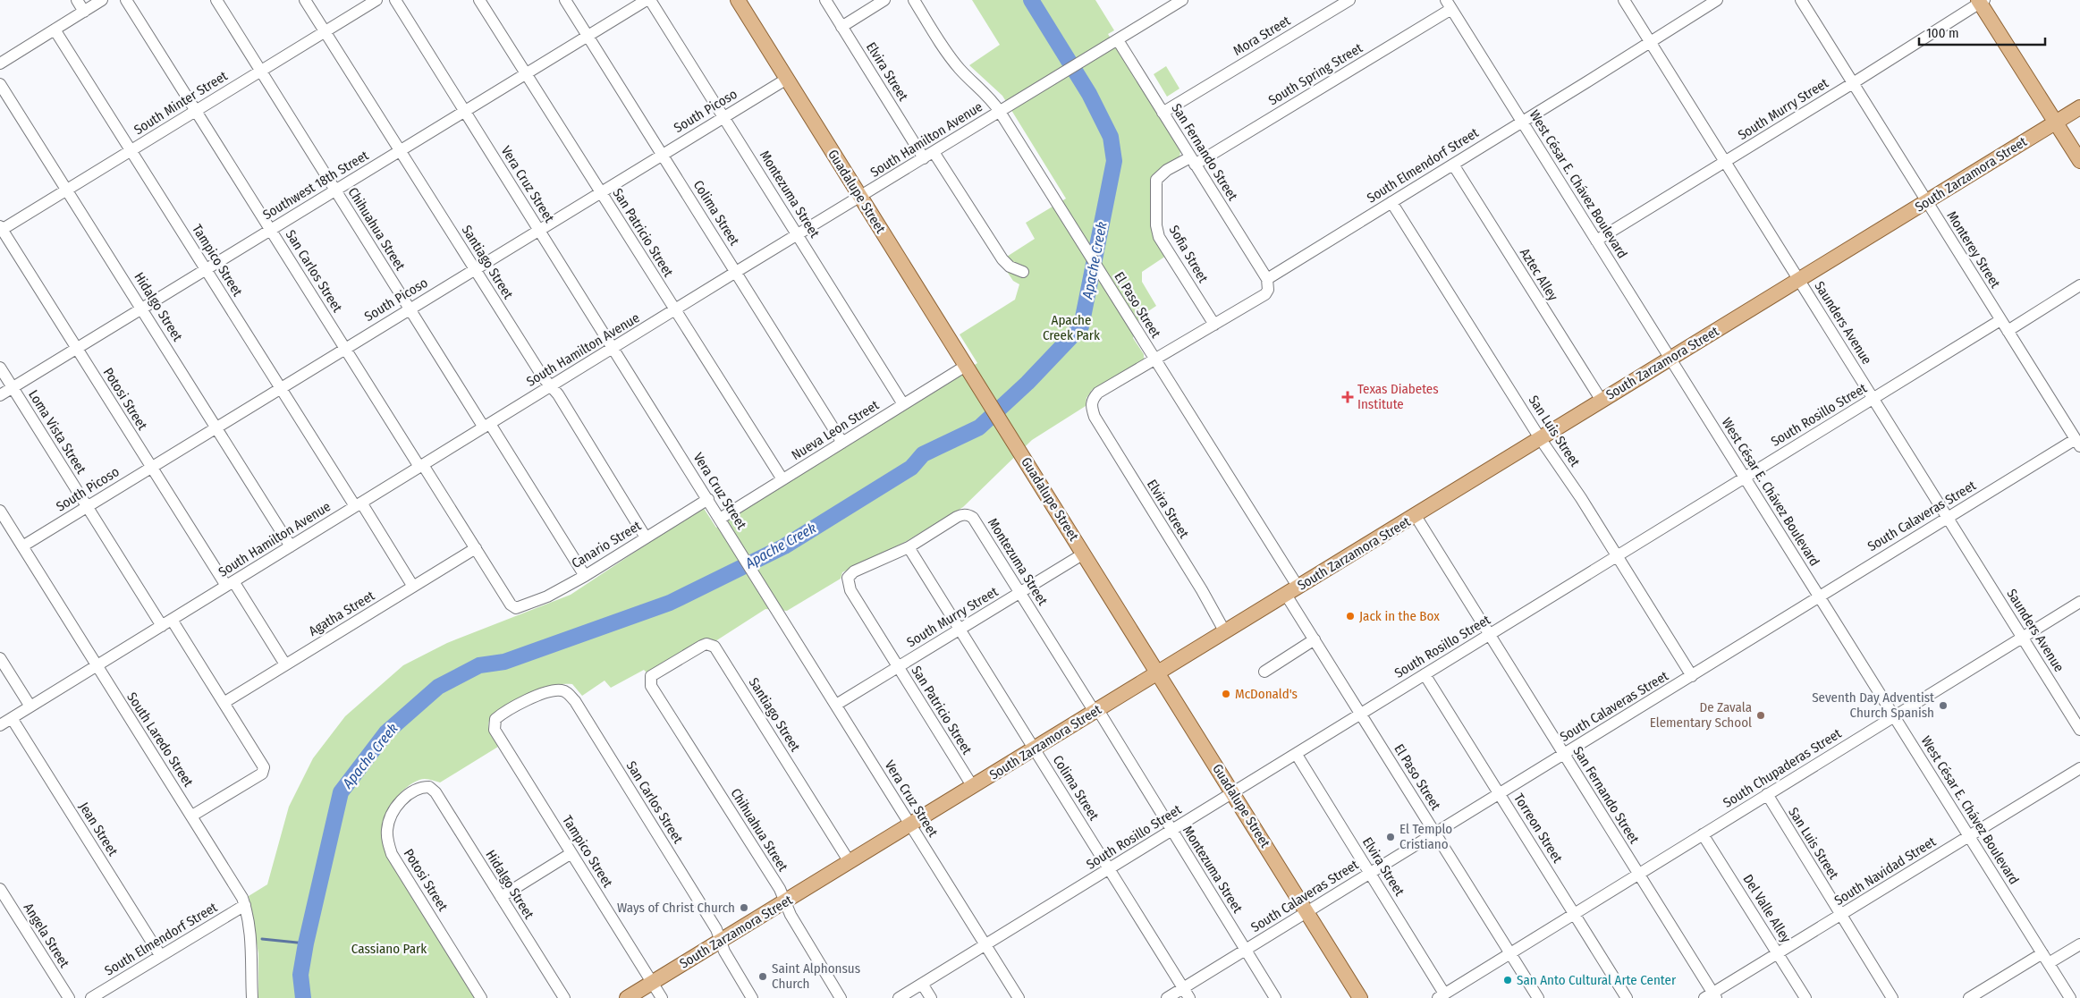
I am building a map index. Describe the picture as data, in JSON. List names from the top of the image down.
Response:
{
  "streets": {
    "main road": ["South Zarzamora Street", "Guadalupe Street"],
    "street": [
      "Mora Street",
      "Elvira Street",
      "South Spring Street",
      "South Minter Street",
      "South Murry Street",
      "South Picoso",
      "South Hamilton Avenue",
      "San Fernando Street",
      "South Elmendorf Street",
      "Vera Cruz Street",
      "West César E. Chávez Boulevard",
      "Southwest 18th Street",
      "Montezuma Street",
      "Colima Street",
      "Chihuahua Street",
      "San Patricio Street",
      "Monterey Street",
      "Sofia Street",
      "Tampico Street",
      "Santiago Street",
      "San Carlos Street",
      "Aztec Alley",
      "El Paso Street",
      "Hidalgo Street",
      "Saunders Avenue",
      "Potosi Street",
      "South Rosillo Street",
      "Nueva Leon Street",
      "San Luis Street",
      "Loma Vista Street",
      "South Calaveras Street",
      "Canario Street",
      "Agatha Street",
      "South Laredo Street",
      "South Chupaderas Street",
      "Torreon Street",
      "Jean Street",
      "South Navidad Street",
      "Del Valle Alley",
      "Angela Street"
    ]
  },
  "crossings": [
    ["Mora Street", "San Fernando Street"],
    ["Elvira Street", "South Hamilton Avenue"],
    ["Elvira Street", "South Zarzamora Street"],
    ["Elvira Street", "El Paso Street"],
    ["Elvira Street", "South Rosillo Street"],
    ["Elvira Street", "South Calaveras Street"],
    ["Elvira Street", "South Chupaderas Street"],
    ["South Spring Street", "San Fernando Street"],
    ["South Spring Street", "West César E. Chávez Boulevard"],
    ["South Spring Street", "Sofia Street"],
    ["South Minter Street", "Chihuahua Street"],
    ["South Minter Street", "Tampico Street"],
    ["South Minter Street", "Santiago Street"],
    ["South Minter Street", "San Carlos Street"],
    ["South Minter Street", "Hidalgo Street"],
    ["South Minter Street", "Potosi Street"],
    ["South Murry Street", "Vera Cruz Street"],
    ["South Murry Street", "West César E. Chávez Boulevard"],
    ["South Murry Street", "Guadalupe Street"],
    ["South Murry Street", "Montezuma Street"],
    ["South Murry Street", "Colima Street"],
    ["South Murry Street", "San Patricio Street"],
    ["South Murry Street", "Monterey Street"],
    ["South Murry Street", "Saunders Avenue"],
    ["South Picoso", "Vera Cruz Street"],
    ["South Picoso", "Guadalupe Street"],
    ["South Picoso", "Montezuma Street"],
    ["South Picoso", "Colima Street"],
    ["South Picoso", "Chihuahua Street"],
    ["South Picoso", "San Patricio Street"],
    ["South Picoso", "Tampico Street"],
    ["South Picoso", "Santiago Street"],
    ["South Picoso", "San Carlos Street"],
    ["South Picoso", "Hidalgo Street"],
    ["South Picoso", "Potosi Street"],
    ["South Picoso", "Loma Vista Street"],
    ["South Picoso", "South Laredo Street"],
    ["South Hamilton Avenue", "San Fernando Street"],
    ["South Hamilton Avenue", "Vera Cruz Street"],
    ["South Hamilton Avenue", "Guadalupe Street"],
    ["South Hamilton Avenue", "Montezuma Street"],
    ["South Hamilton Avenue", "Colima Street"],
    ["South Hamilton Avenue", "Chihuahua Street"],
    ["South Hamilton Avenue", "San Patricio Street"],
    ["South Hamilton Avenue", "Tampico Street"],
    ["South Hamilton Avenue", "Santiago Street"],
    ["South Hamilton Avenue", "San Carlos Street"],
    ["South Hamilton Avenue", "El Paso Street"],
    ["South Hamilton Avenue", "Hidalgo Street"],
    ["South Hamilton Avenue", "Potosi Street"],
    ["South Hamilton Avenue", "Loma Vista Street"],
    ["South Hamilton Avenue", "South Laredo Street"],
    ["South Hamilton Avenue", "Jean Street"],
    ["San Fernando Street", "South Elmendorf Street"],
    ["San Fernando Street", "South Zarzamora Street"],
    ["San Fernando Street", "Sofia Street"],
    ["San Fernando Street", "South Rosillo Street"],
    ["San Fernando Street", "South Calaveras Street"],
    ["San Fernando Street", "South Chupaderas Street"],
    ["San Fernando Street", "South Navidad Street"],
    ["South Elmendorf Street", "West César E. Chávez Boulevard"],
    ["South Elmendorf Street", "Aztec Alley"],
    ["South Elmendorf Street", "Saunders Avenue"],
    ["South Elmendorf Street", "San Luis Street"],
    ["South Elmendorf Street", "South Laredo Street"],
    ["South Elmendorf Street", "Jean Street"],
    ["South Zarzamora Street", "Vera Cruz Street"],
    ["South Zarzamora Street", "West César E. Chávez Boulevard"],
    ["South Zarzamora Street", "Guadalupe Street"],
    ["South Zarzamora Street", "Montezuma Street"],
    ["South Zarzamora Street", "Colima Street"],
    ["South Zarzamora Street", "Chihuahua Street"],
    ["South Zarzamora Street", "San Patricio Street"],
    ["South Zarzamora Street", "Monterey Street"],
    ["South Zarzamora Street", "Tampico Street"],
    ["South Zarzamora Street", "Santiago Street"],
    ["South Zarzamora Street", "San Carlos Street"],
    ["South Zarzamora Street", "Aztec Alley"],
    ["South Zarzamora Street", "El Paso Street"],
    ["South Zarzamora Street", "Saunders Avenue"],
    ["South Zarzamora Street", "San Luis Street"],
    ["Vera Cruz Street", "Southwest 18th Street"],
    ["Vera Cruz Street", "South Rosillo Street"],
    ["Vera Cruz Street", "Nueva Leon Street"],
    ["Vera Cruz Street", "Canario Street"],
    ["West César E. Chávez Boulevard", "South Rosillo Street"],
    ["West César E. Chávez Boulevard", "South Calaveras Street"],
    ["West César E. Chávez Boulevard", "South Chupaderas Street"],
    ["West César E. Chávez Boulevard", "South Navidad Street"],
    ["Southwest 18th Street", "Colima Street"],
    ["Southwest 18th Street", "Chihuahua Street"],
    ["Southwest 18th Street", "San Patricio Street"],
    ["Southwest 18th Street", "Tampico Street"],
    ["Southwest 18th Street", "Santiago Street"],
    ["Southwest 18th Street", "San Carlos Street"],
    ["Southwest 18th Street", "Hidalgo Street"],
    ["Southwest 18th Street", "Potosi Street"],
    ["Southwest 18th Street", "Loma Vista Street"],
    ["Guadalupe Street", "South Rosillo Street"],
    ["Guadalupe Street", "Nueva Leon Street"],
    ["Guadalupe Street", "South Calaveras Street"],
    ["Montezuma Street", "Colima Street"],
    ["Montezuma Street", "San Patricio Street"],
    ["Montezuma Street", "South Rosillo Street"],
    ["Montezuma Street", "Nueva Leon Street"],
    ["Montezuma Street", "South Calaveras Street"],
    ["Colima Street", "San Patricio Street"],
    ["Colima Street", "South Rosillo Street"],
    ["Colima Street", "Nueva Leon Street"],
    ["Colima Street", "South Calaveras Street"],
    ["Chihuahua Street", "Santiago Street"],
    ["Chihuahua Street", "Canario Street"],
    ["San Patricio Street", "Nueva Leon Street"],
    ["Monterey Street", "South Rosillo Street"],
    ["Monterey Street", "South Calaveras Street"],
    ["Tampico Street", "San Carlos Street"],
    ["Tampico Street", "Agatha Street"],
    ["Santiago Street", "Canario Street"],
    ["San Carlos Street", "Canario Street"],
    ["San Carlos Street", "Agatha Street"],
    ["El Paso Street", "South Rosillo Street"],
    ["El Paso Street", "South Calaveras Street"],
    ["El Paso Street", "South Chupaderas Street"],
    ["Hidalgo Street", "Potosi Street"],
    ["Saunders Avenue", "South Rosillo Street"],
    ["Saunders Avenue", "South Calaveras Street"],
    ["Saunders Avenue", "South Chupaderas Street"],
    ["Potosi Street", "Agatha Street"],
    ["South Rosillo Street", "San Luis Street"],
    ["South Rosillo Street", "Torreon Street"],
    ["San Luis Street", "South Calaveras Street"],
    ["San Luis Street", "South Chupaderas Street"],
    ["San Luis Street", "South Navidad Street"],
    ["South Calaveras Street", "Torreon Street"],
    ["South Chupaderas Street", "Torreon Street"],
    ["South Chupaderas Street", "Del Valle Alley"],
    ["South Navidad Street", "Del Valle Alley"]
  ],
  "water": ["Apache Creek"],
  "parks": ["Apache Creek Park", "Cassiano Park"],
  "places": {
    "health": ["Texas Diabetes Institute"],
    "other": [
      "Jack in the Box",
      "McDonald's",
      "Seventh Day Adventist Church Spanish",
      "De Zavala Elementary School",
      "El Templo Cristiano",
      "Ways of Christ Church",
      "Saint Alphonsus Church",
      "San Anto Cultural Arte Center"
    ]
  },
  "scale_bar": "100 m"
}
